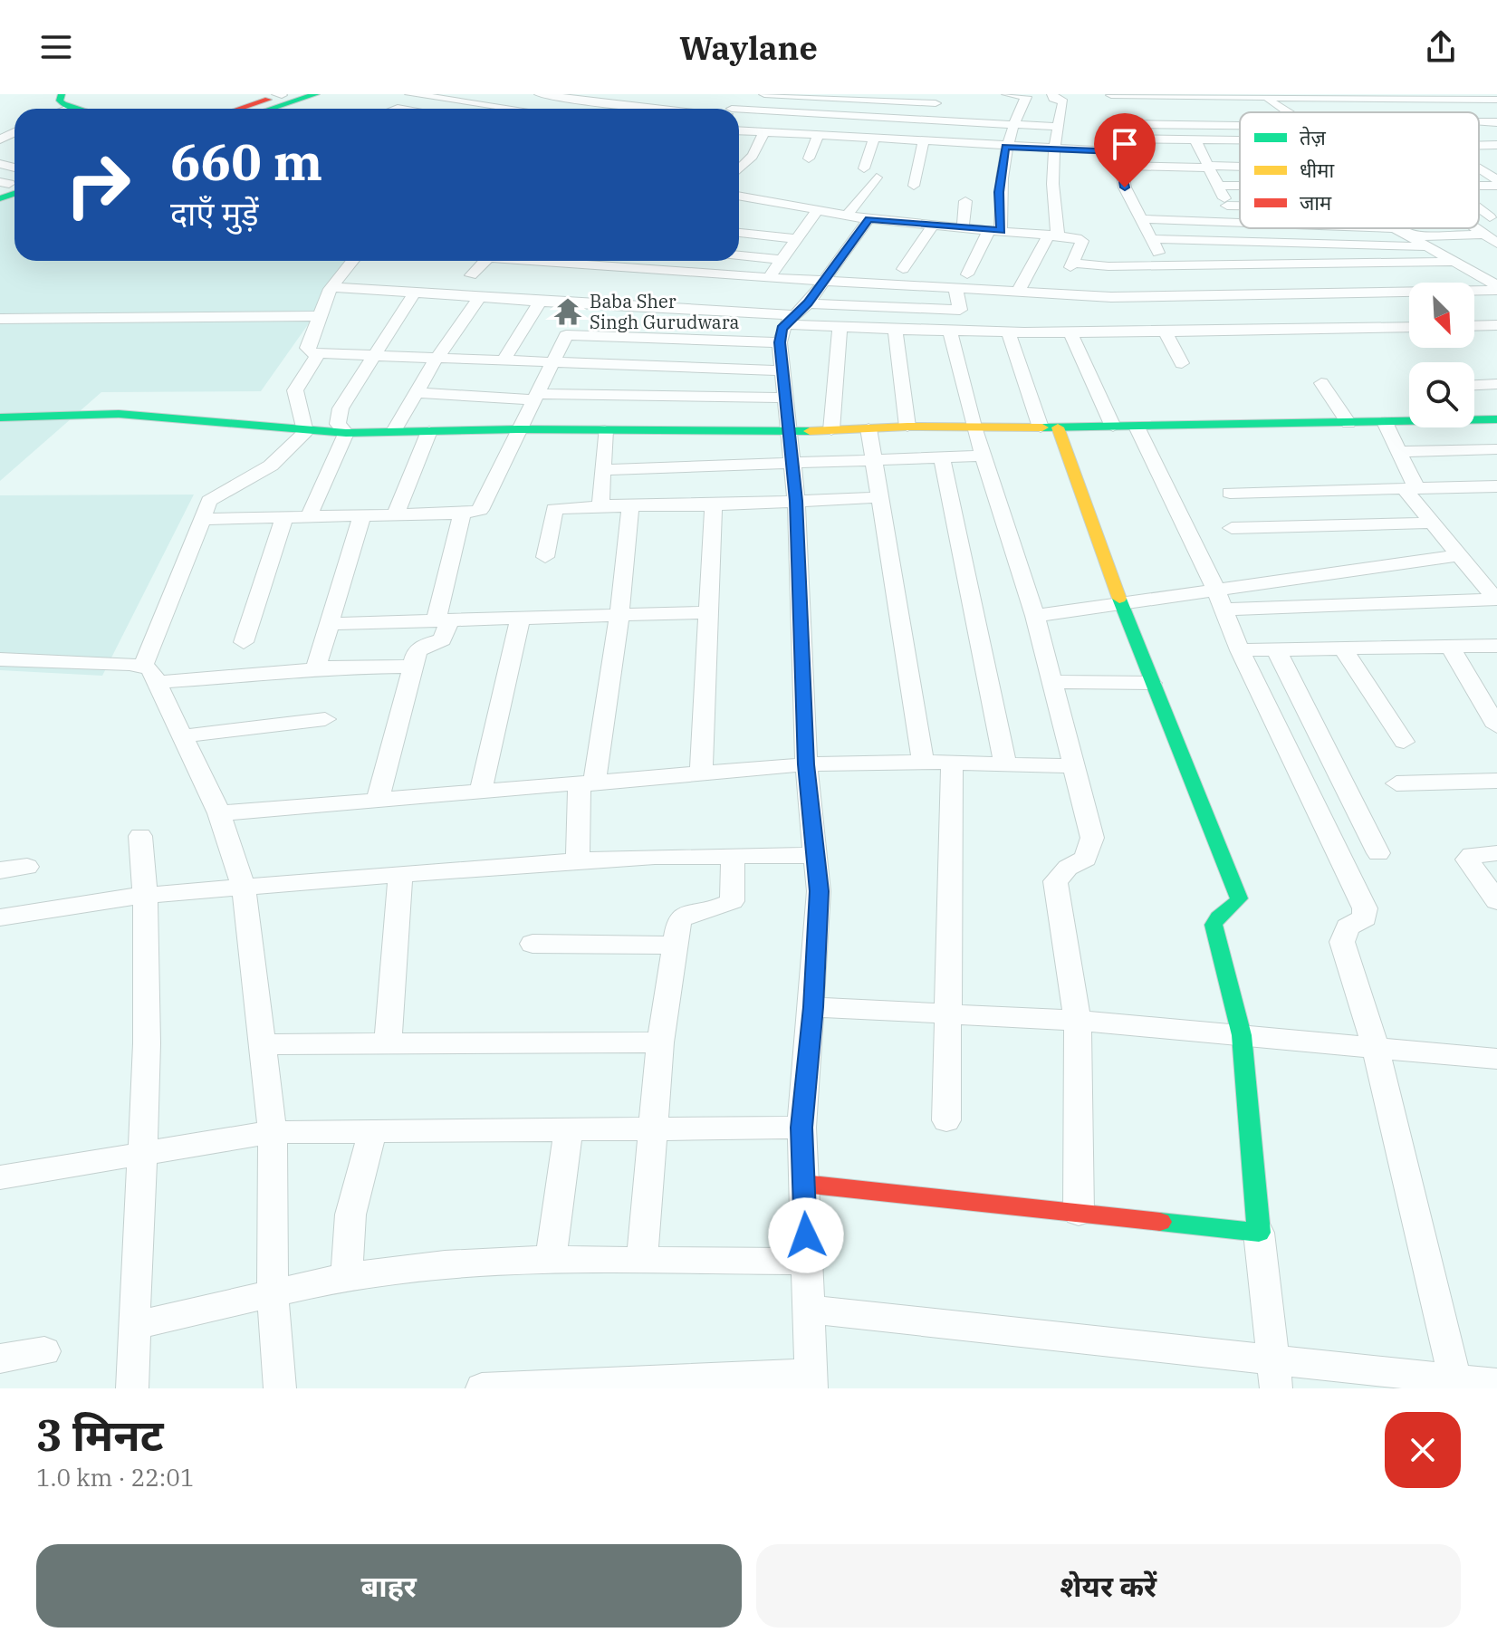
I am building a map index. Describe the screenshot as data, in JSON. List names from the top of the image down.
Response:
{
  "places": {
    "temple": ["Baba Sher Singh Gurudwara"]
  },
  "legend": ["तेज़", "धीमा", "जाम"],
  "north": "bottom right",
  "page": {
    "header": "Waylane",
    "turn": ["660 m", "दाएँ मुड़ें"],
    "heading": ["3 मिनट", "1.0 km · 22:01"],
    "buttons": ["बाहर", "शेयर करें"]
  }
}
